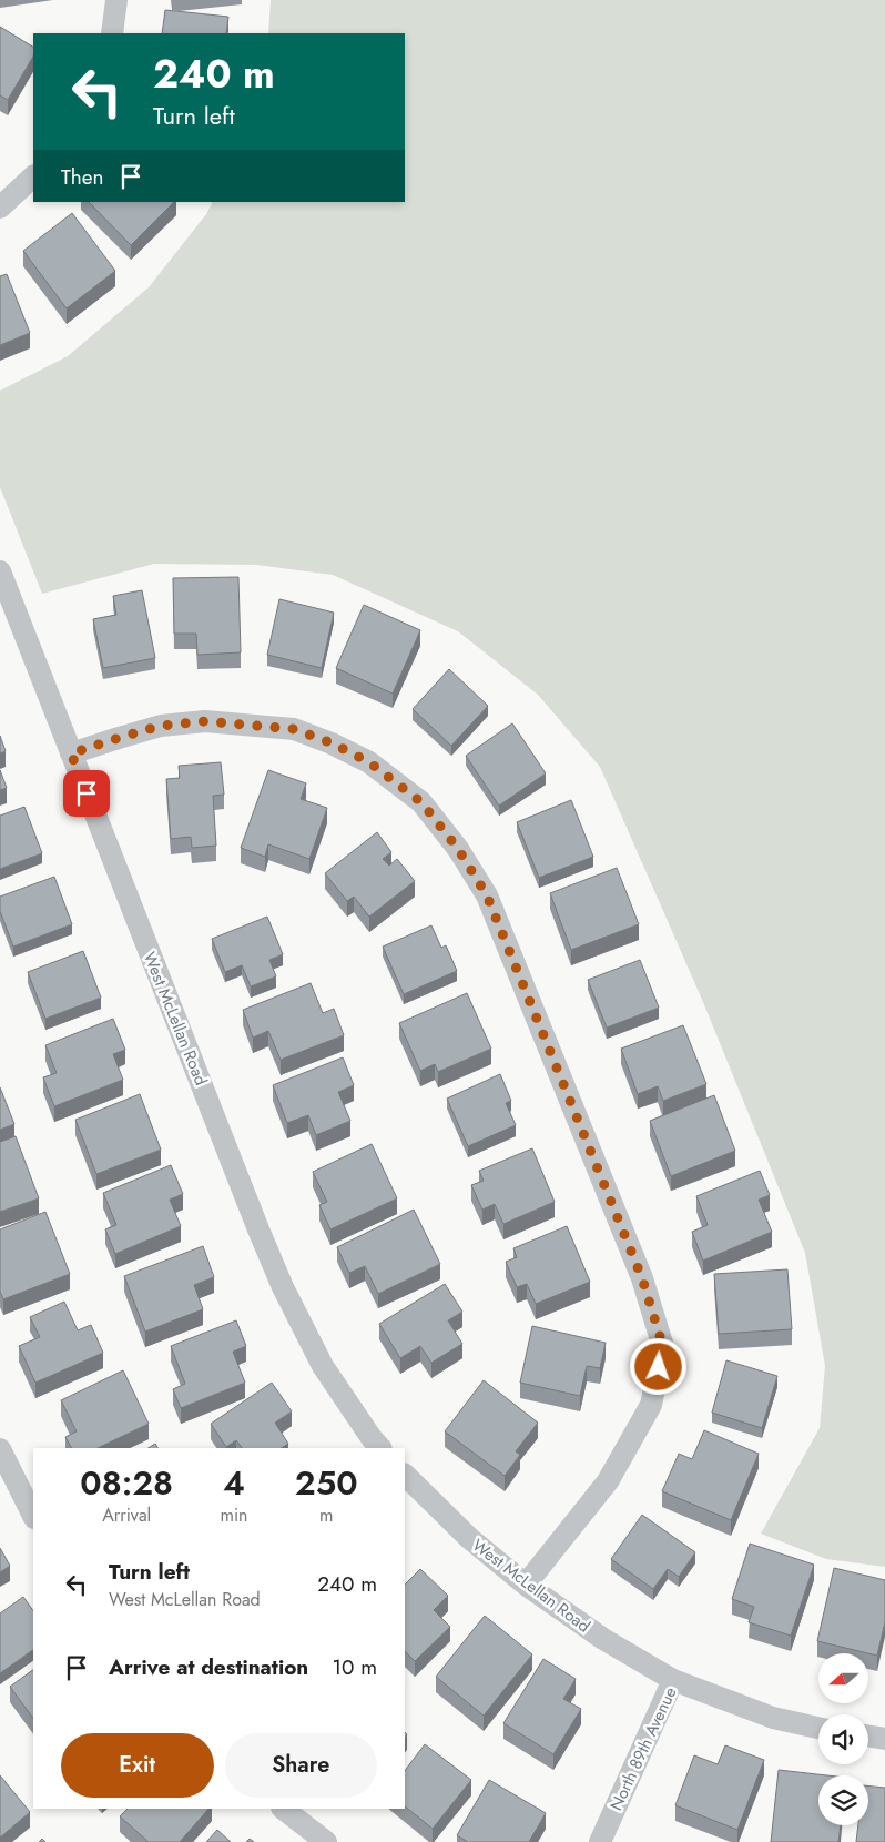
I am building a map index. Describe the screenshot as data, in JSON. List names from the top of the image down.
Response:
{
  "streets": {
    "street": ["West McLellan Road", "North 89th Avenue"]
  },
  "crossings": [
    ["West McLellan Road", "North 89th Avenue"]
  ],
  "north": "left",
  "page": {
    "turn": ["240 m", "Turn left"],
    "then": "Then",
    "eta": [
      "08:28",
      "Arrival",
      "4",
      "min",
      "250",
      "m"
    ],
    "list": [
      {
        "name": "Turn left",
        "note": "West McLellan Road",
        "value": "240 m"
      },
      {
        "name": "Arrive at destination",
        "value": "10 m"
      }
    ],
    "buttons": ["Exit", "Share"]
  }
}
